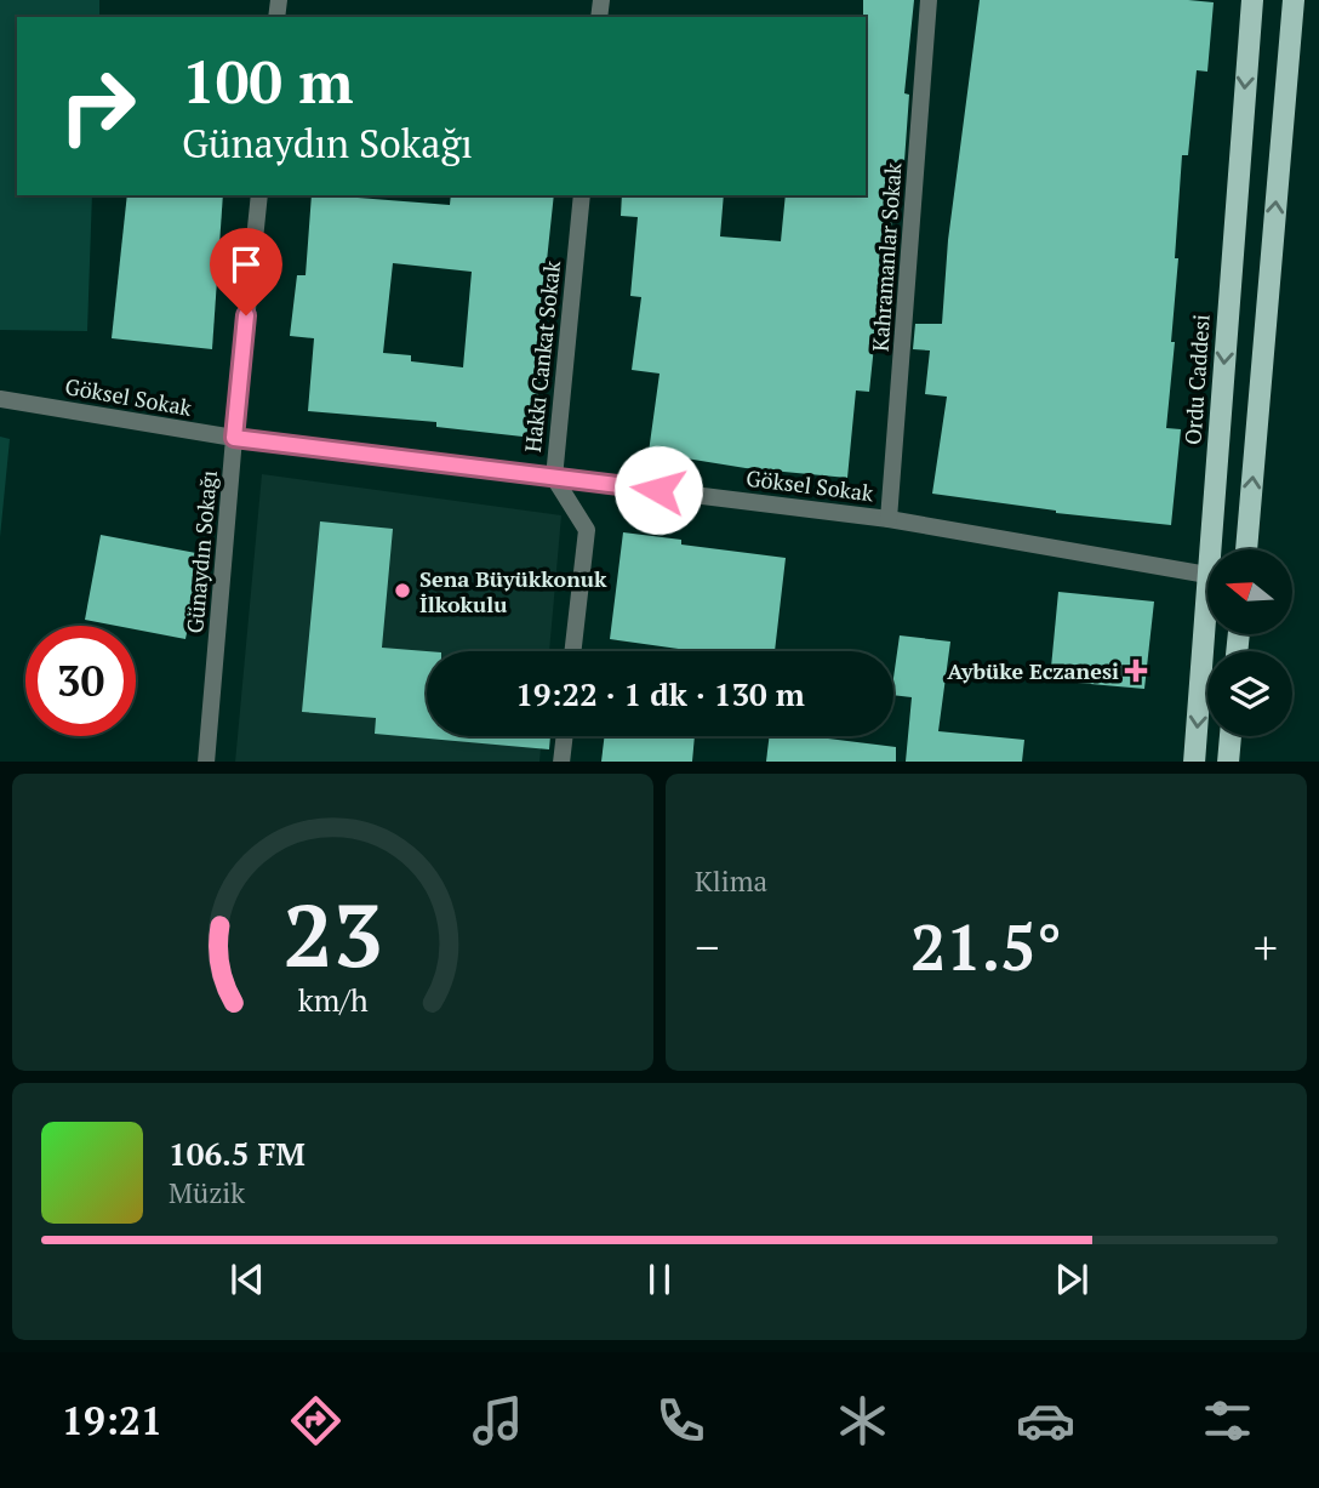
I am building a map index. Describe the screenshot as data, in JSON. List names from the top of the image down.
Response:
{
  "streets": {
    "main road": ["Ordu Caddesi"],
    "street": [
      "Kahramanlar Sokak",
      "Hakkı Cankat Sokak",
      "Göksel Sokak",
      "Günaydın Sokağı"
    ]
  },
  "crossings": [
    ["Kahramanlar Sokak", "Göksel Sokak"],
    ["Hakkı Cankat Sokak", "Göksel Sokak"],
    ["Ordu Caddesi", "Göksel Sokak"],
    ["Göksel Sokak", "Günaydın Sokağı"]
  ],
  "places": {
    "other": ["Sena Büyükkonuk İlkokulu"],
    "health": ["Aybüke Eczanesi"]
  },
  "north": "left",
  "page": {
    "turn": ["100 m", "Günaydın Sokağı"],
    "limit": "30",
    "trip": "19:22 · 1 dk · 130 m",
    "tile": "Klima",
    "heat": ["−", "21.5°", "+"],
    "song": ["106.5 FM", "Müzik"],
    "tabs": "19:21",
    "gauge": ["23", "km/h"]
  }
}
